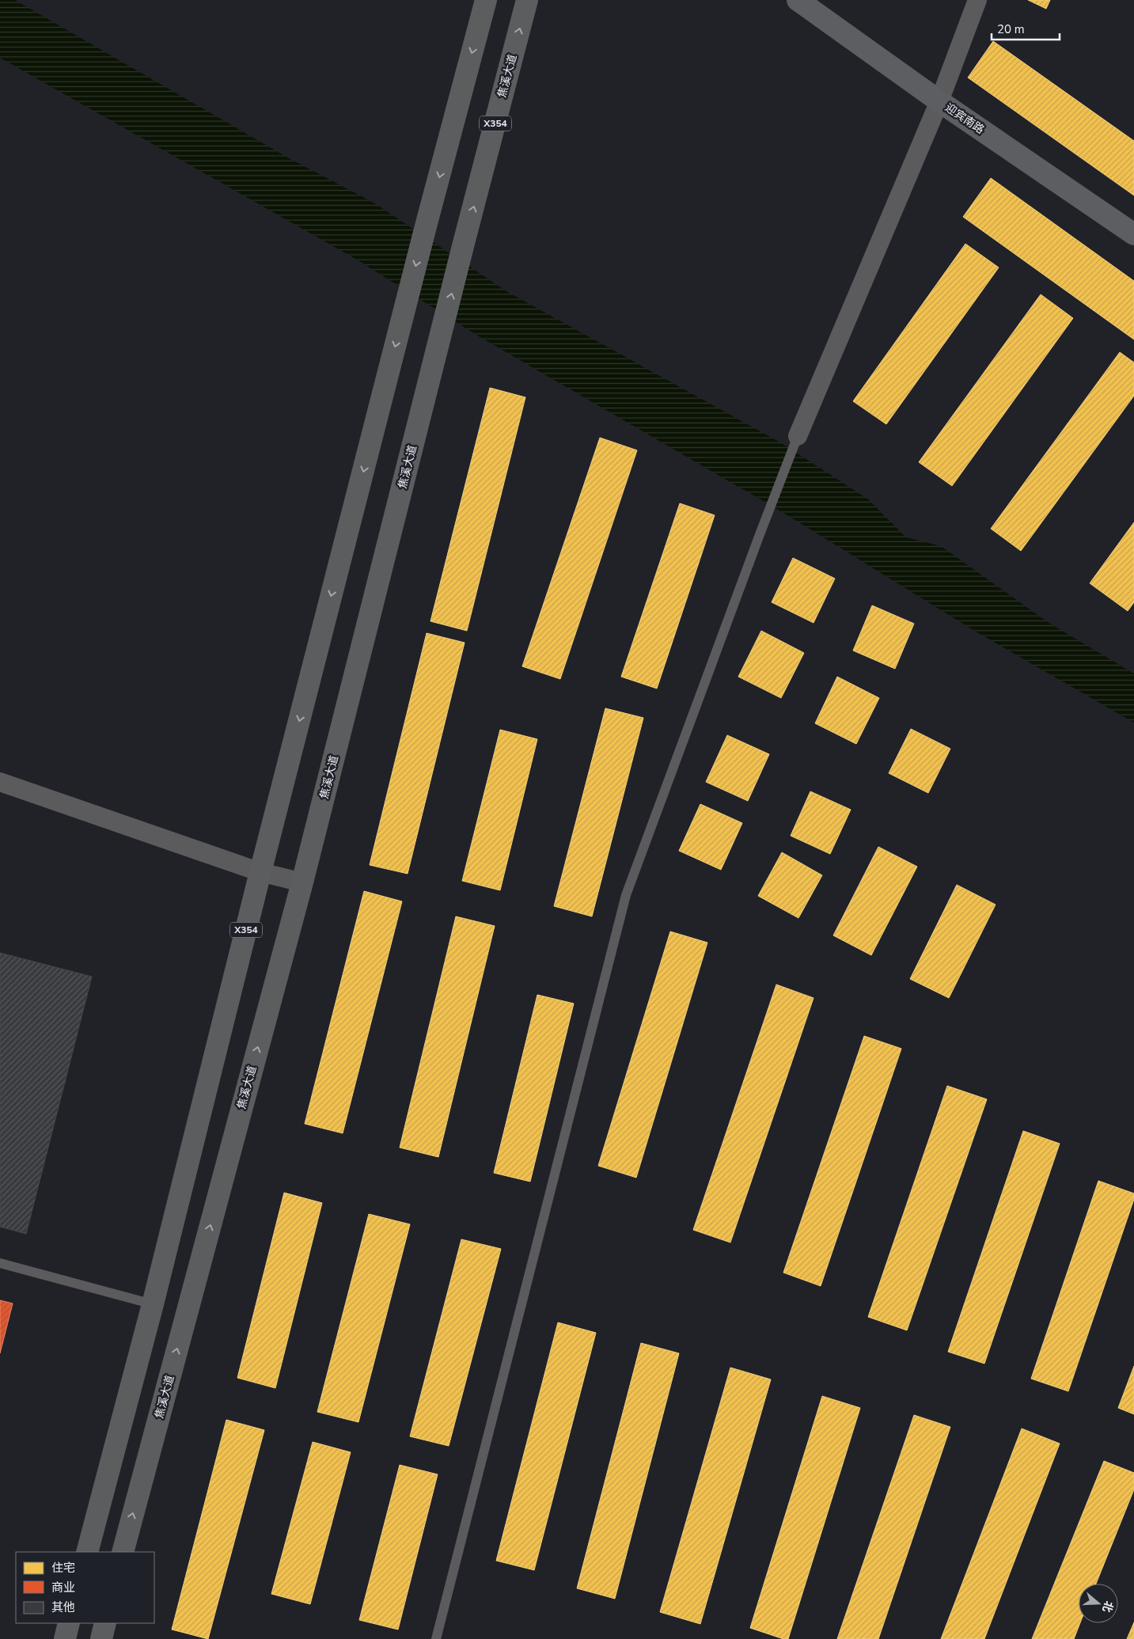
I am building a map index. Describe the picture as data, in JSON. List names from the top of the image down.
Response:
{
  "streets": {
    "main road": ["焦溪大道", "X354"],
    "street": ["迎宾南路"]
  },
  "legend": ["住宅", "商业", "其他"],
  "scale_bar": "20 m",
  "north": "right"
}
